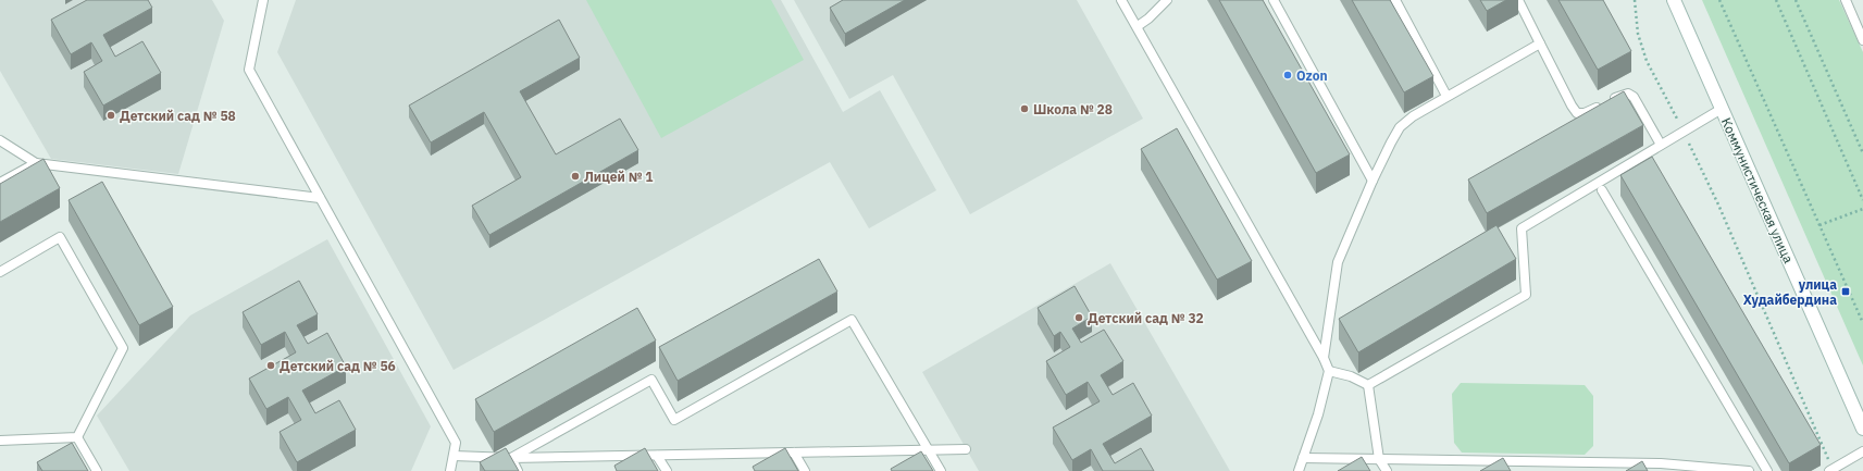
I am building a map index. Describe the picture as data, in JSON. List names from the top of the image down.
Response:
{
  "streets": {
    "main road": ["Коммунистическая улица"]
  },
  "places": {
    "other": [
      "Ozon",
      "Школа № 28",
      "Детский сад № 58",
      "Лицей № 1",
      "Детский сад № 32",
      "Детский сад № 56"
    ],
    "transit": ["улица Худайбердина"]
  }
}
